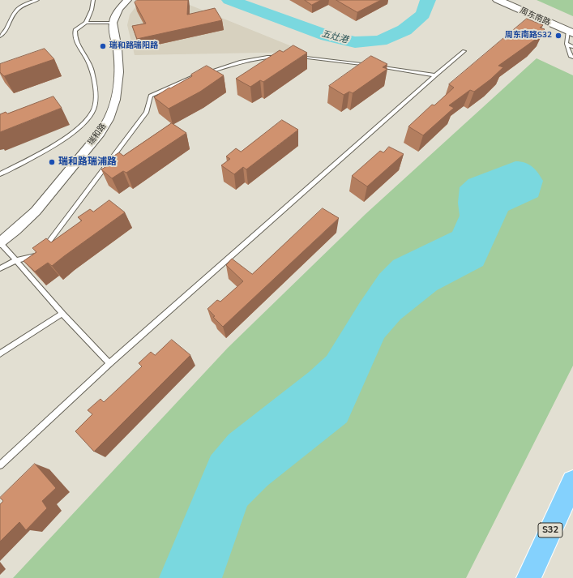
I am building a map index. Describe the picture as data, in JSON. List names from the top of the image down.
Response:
{
  "streets": {
    "highway": ["S32"],
    "street": ["周东南路", "瑞和路"]
  },
  "water": ["五灶港"],
  "places": ["周东南路S32", "瑞和路瑞阳路", "瑞和路瑞浦路"]
}
